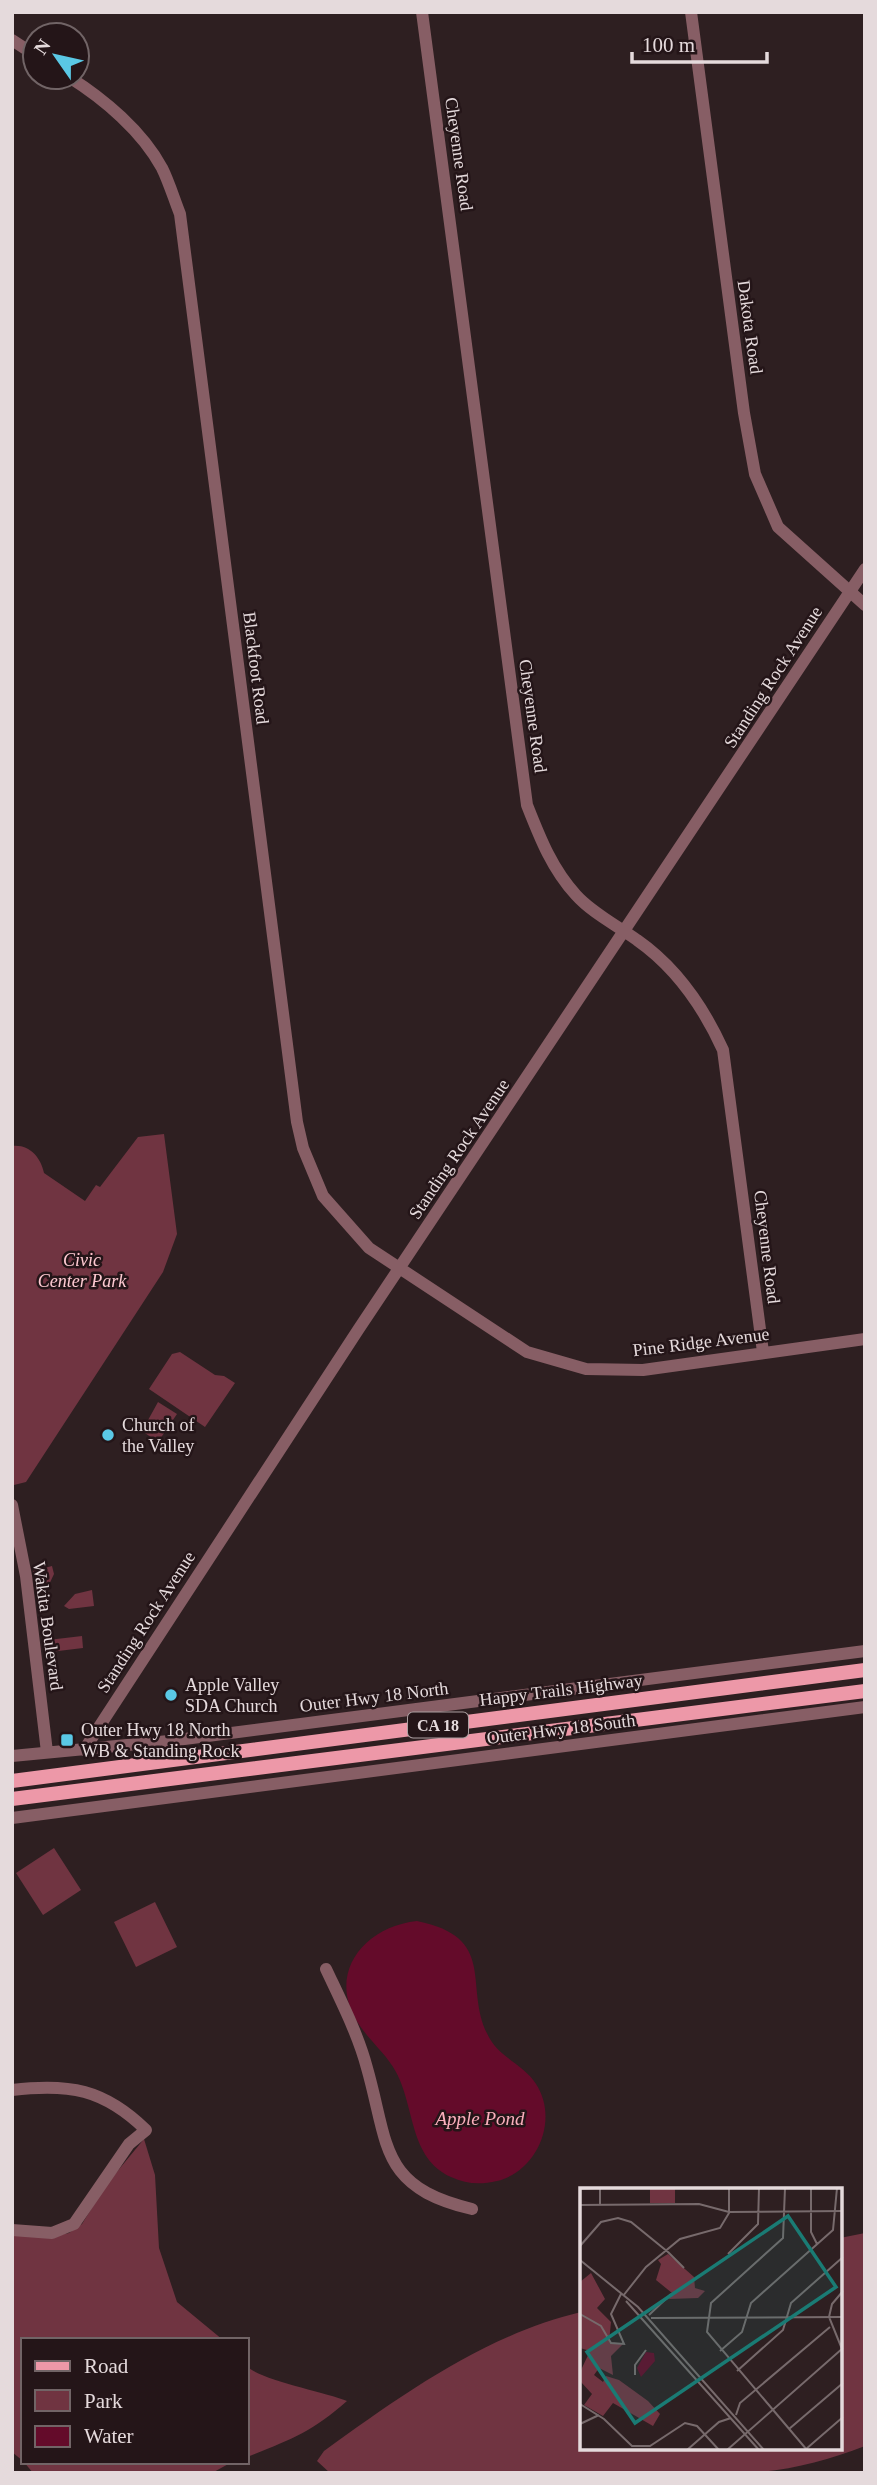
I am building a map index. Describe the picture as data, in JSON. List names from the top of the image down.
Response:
{
  "streets": {
    "main road": ["Happy Trails Highway", "CA 18"],
    "street": [
      "Cheyenne Road",
      "Dakota Road",
      "Blackfoot Road",
      "Standing Rock Avenue",
      "Pine Ridge Avenue",
      "Wakita Boulevard",
      "Outer Hwy 18 North",
      "Outer Hwy 18 South"
    ]
  },
  "crossings": [
    ["Cheyenne Road", "Standing Rock Avenue"],
    ["Cheyenne Road", "Pine Ridge Avenue"],
    ["Dakota Road", "Standing Rock Avenue"],
    ["Blackfoot Road", "Standing Rock Avenue"],
    ["Blackfoot Road", "Pine Ridge Avenue"],
    ["Standing Rock Avenue", "Pine Ridge Avenue"],
    ["Standing Rock Avenue", "Outer Hwy 18 North"],
    ["Wakita Boulevard", "Outer Hwy 18 North"]
  ],
  "water": ["Apple Pond"],
  "parks": ["Civic Center Park"],
  "places": {
    "other": ["Church of the Valley", "Apple Valley SDA Church"],
    "transit": ["Outer Hwy 18 North WB & Standing Rock"]
  },
  "legend": ["Road", "Park", "Water"],
  "scale_bar": "100 m",
  "north": "top left"
}
